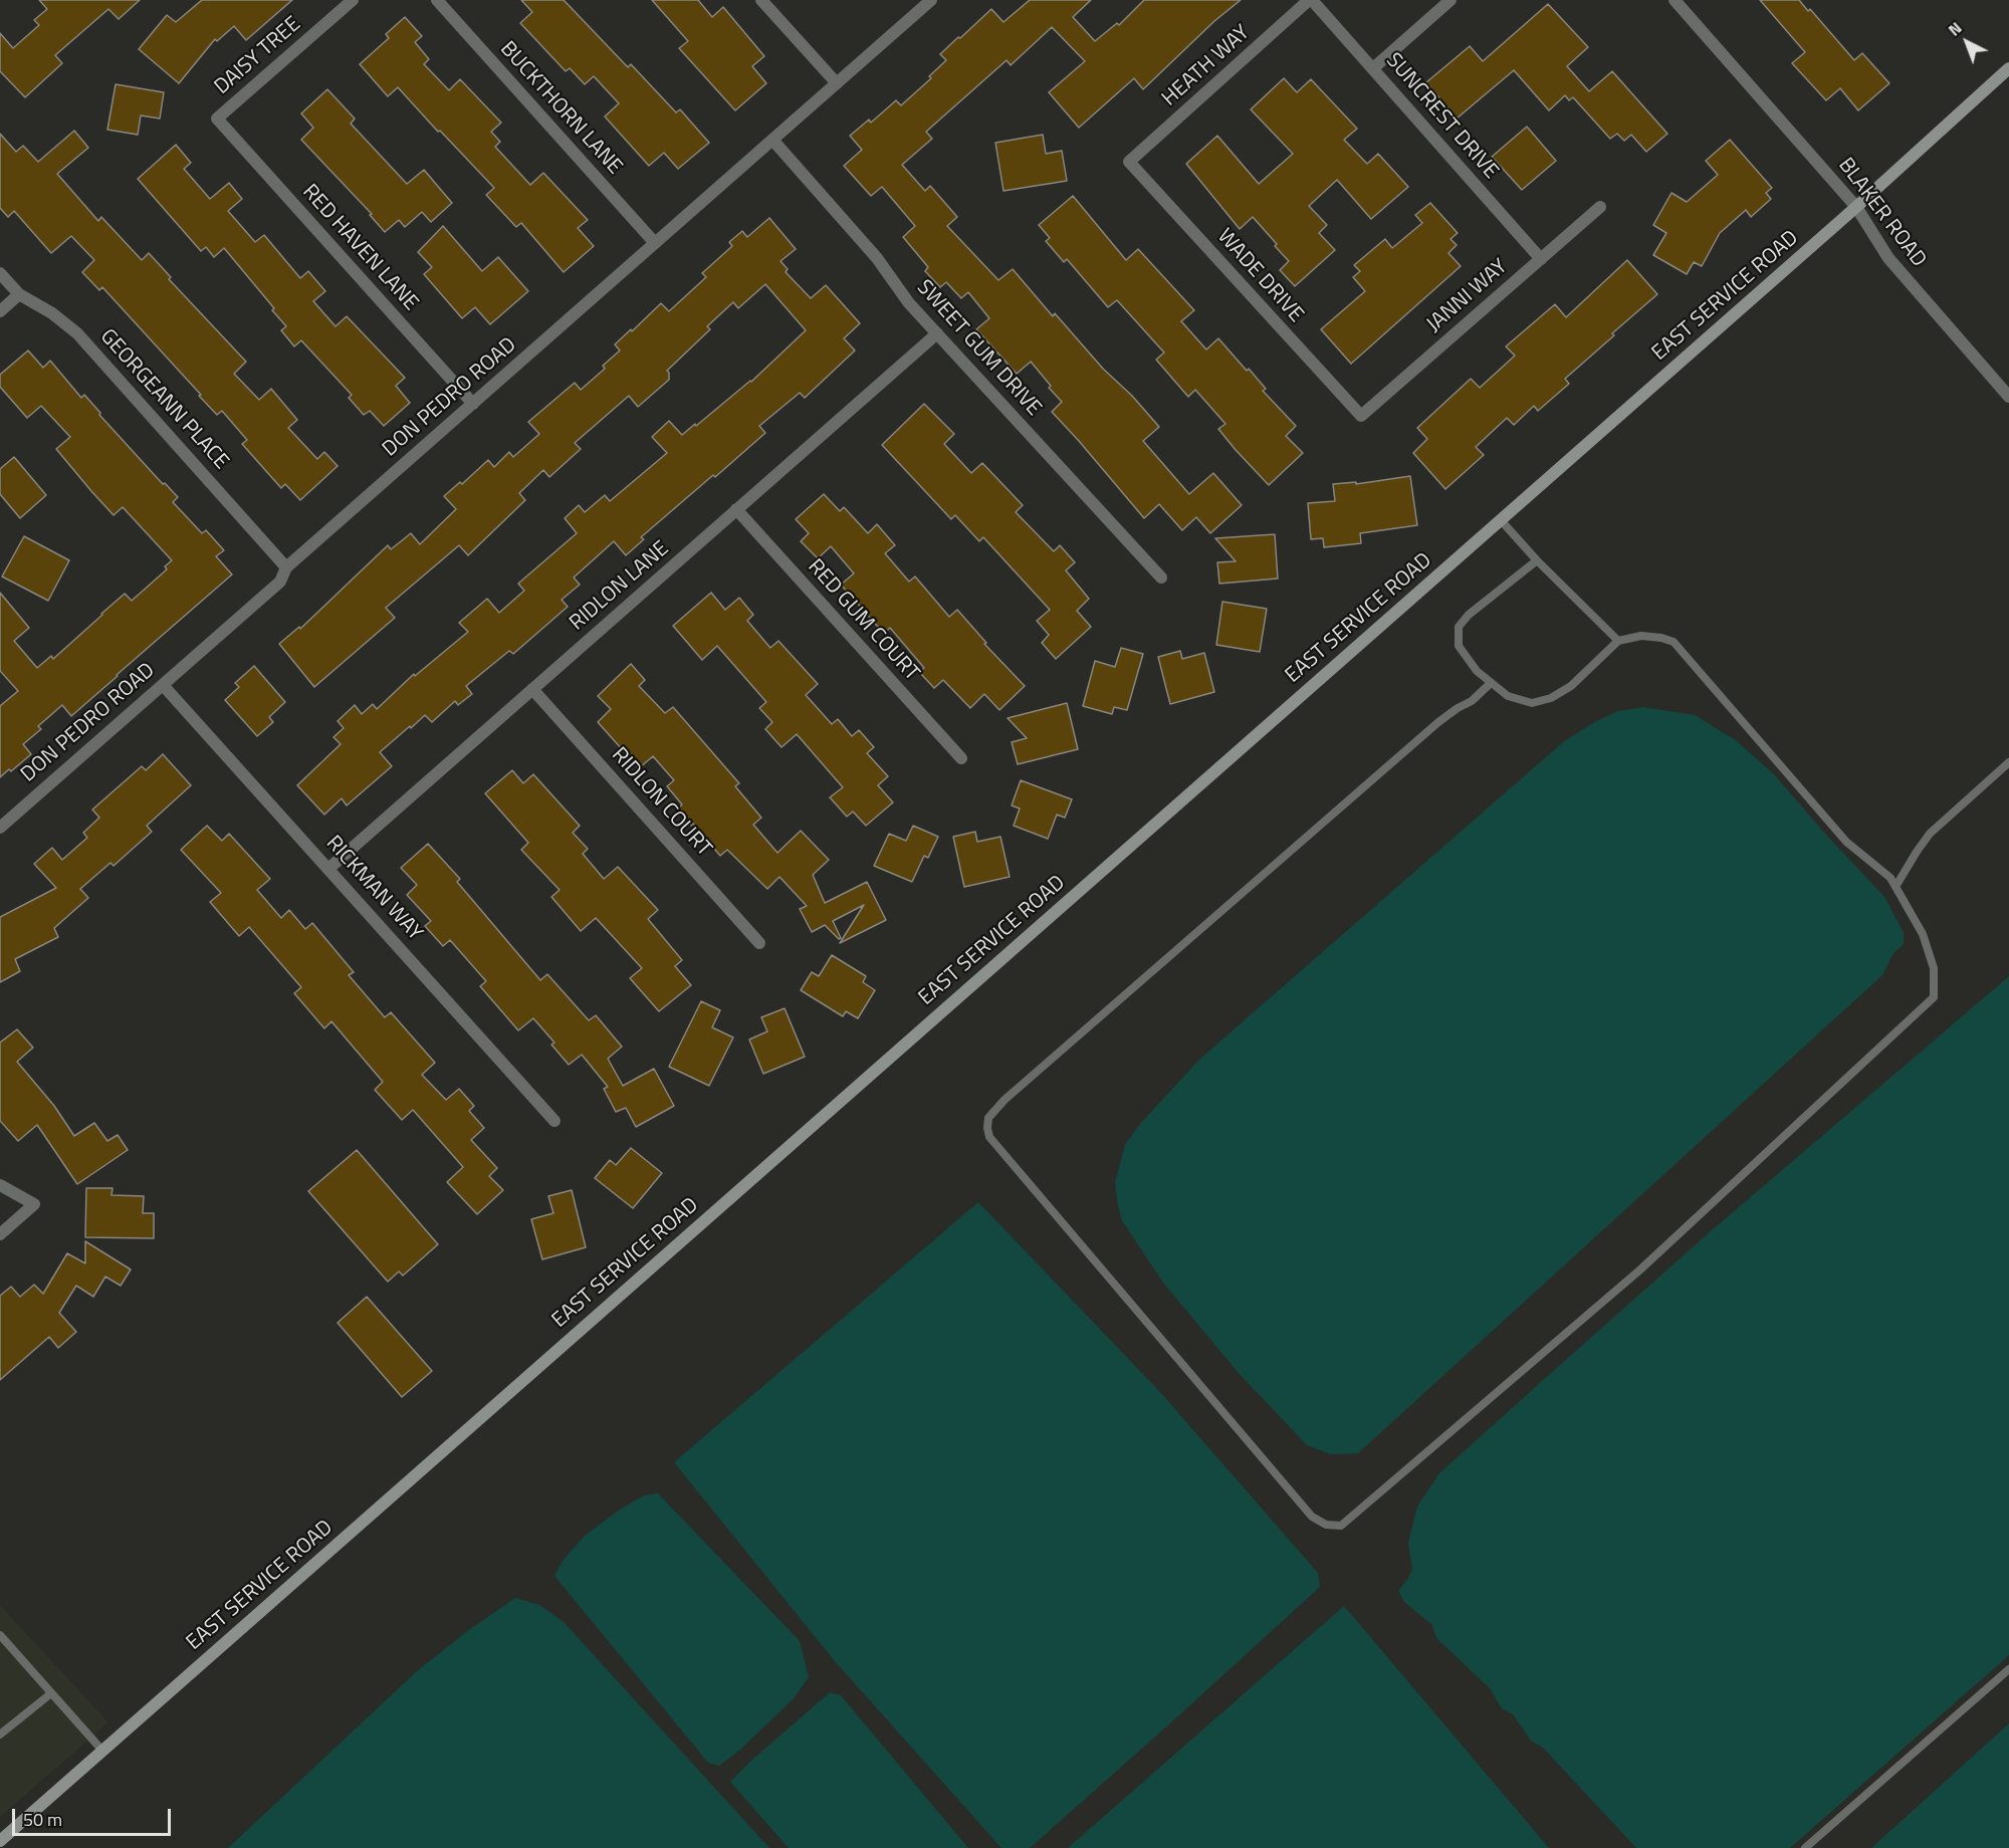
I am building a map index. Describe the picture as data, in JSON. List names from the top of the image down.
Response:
{
  "streets": {
    "street": [
      "DAISY TREE",
      "HEATH WAY",
      "BUCKTHORN LANE",
      "SUNCREST DRIVE",
      "BLAKER ROAD",
      "RED HAVEN LANE",
      "WADE DRIVE",
      "JANNI WAY",
      "EAST SERVICE ROAD",
      "SWEET GUM DRIVE",
      "DON PEDRO ROAD",
      "GEORGEANN PLACE",
      "RIDLON LANE",
      "RED GUM COURT",
      "RIDLON COURT",
      "RICKMAN WAY"
    ]
  },
  "crossings": [
    ["DAISY TREE", "RED HAVEN LANE"],
    ["HEATH WAY", "SUNCREST DRIVE"],
    ["HEATH WAY", "WADE DRIVE"],
    ["BUCKTHORN LANE", "DON PEDRO ROAD"],
    ["SUNCREST DRIVE", "JANNI WAY"],
    ["BLAKER ROAD", "EAST SERVICE ROAD"],
    ["RED HAVEN LANE", "DON PEDRO ROAD"],
    ["WADE DRIVE", "JANNI WAY"],
    ["SWEET GUM DRIVE", "DON PEDRO ROAD"],
    ["SWEET GUM DRIVE", "RIDLON LANE"],
    ["DON PEDRO ROAD", "GEORGEANN PLACE"],
    ["DON PEDRO ROAD", "RICKMAN WAY"],
    ["RIDLON LANE", "RED GUM COURT"],
    ["RIDLON LANE", "RIDLON COURT"],
    ["RIDLON LANE", "RICKMAN WAY"]
  ],
  "scale_bar": "50 m",
  "north": "top left"
}
